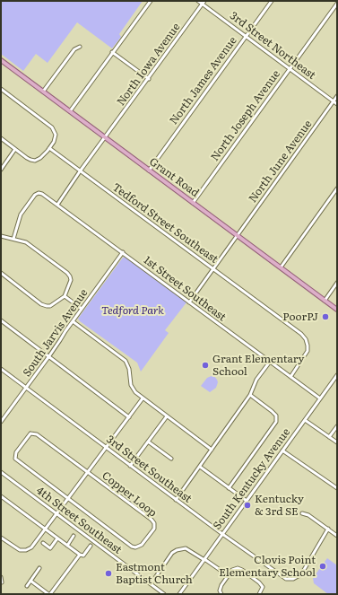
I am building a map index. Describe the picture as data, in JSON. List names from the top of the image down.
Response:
{
  "streets": {
    "main road": ["Grant Road"],
    "street": [
      "3rd Street Northeast",
      "North Iowa Avenue",
      "North James Avenue",
      "North Joseph Avenue",
      "North June Avenue",
      "Tedford Street Southeast",
      "1st Street Southeast",
      "South Jarvis Avenue",
      "3rd Street Southeast",
      "South Kentucky Avenue",
      "Copper Loop",
      "4th Street Southeast"
    ]
  },
  "crossings": [
    ["3rd Street Northeast", "North Iowa Avenue"],
    ["3rd Street Northeast", "North James Avenue"],
    ["3rd Street Northeast", "North Joseph Avenue"],
    ["3rd Street Northeast", "North June Avenue"],
    ["North Iowa Avenue", "Grant Road"],
    ["North Iowa Avenue", "Tedford Street Southeast"],
    ["North Iowa Avenue", "1st Street Southeast"],
    ["North James Avenue", "Grant Road"],
    ["North Joseph Avenue", "Grant Road"],
    ["North June Avenue", "Grant Road"],
    ["North June Avenue", "Tedford Street Southeast"],
    ["North June Avenue", "1st Street Southeast"],
    ["Tedford Street Southeast", "1st Street Southeast"],
    ["1st Street Southeast", "South Jarvis Avenue"],
    ["1st Street Southeast", "South Kentucky Avenue"],
    ["South Jarvis Avenue", "3rd Street Southeast"],
    ["3rd Street Southeast", "South Kentucky Avenue"]
  ],
  "parks": ["Tedford Park"],
  "places": [
    "PoorPJ",
    "Grant Elementary School",
    "Kentucky & 3rd SE",
    "Clovis Point Elementary School",
    "Eastmont Baptist Church"
  ]
}
